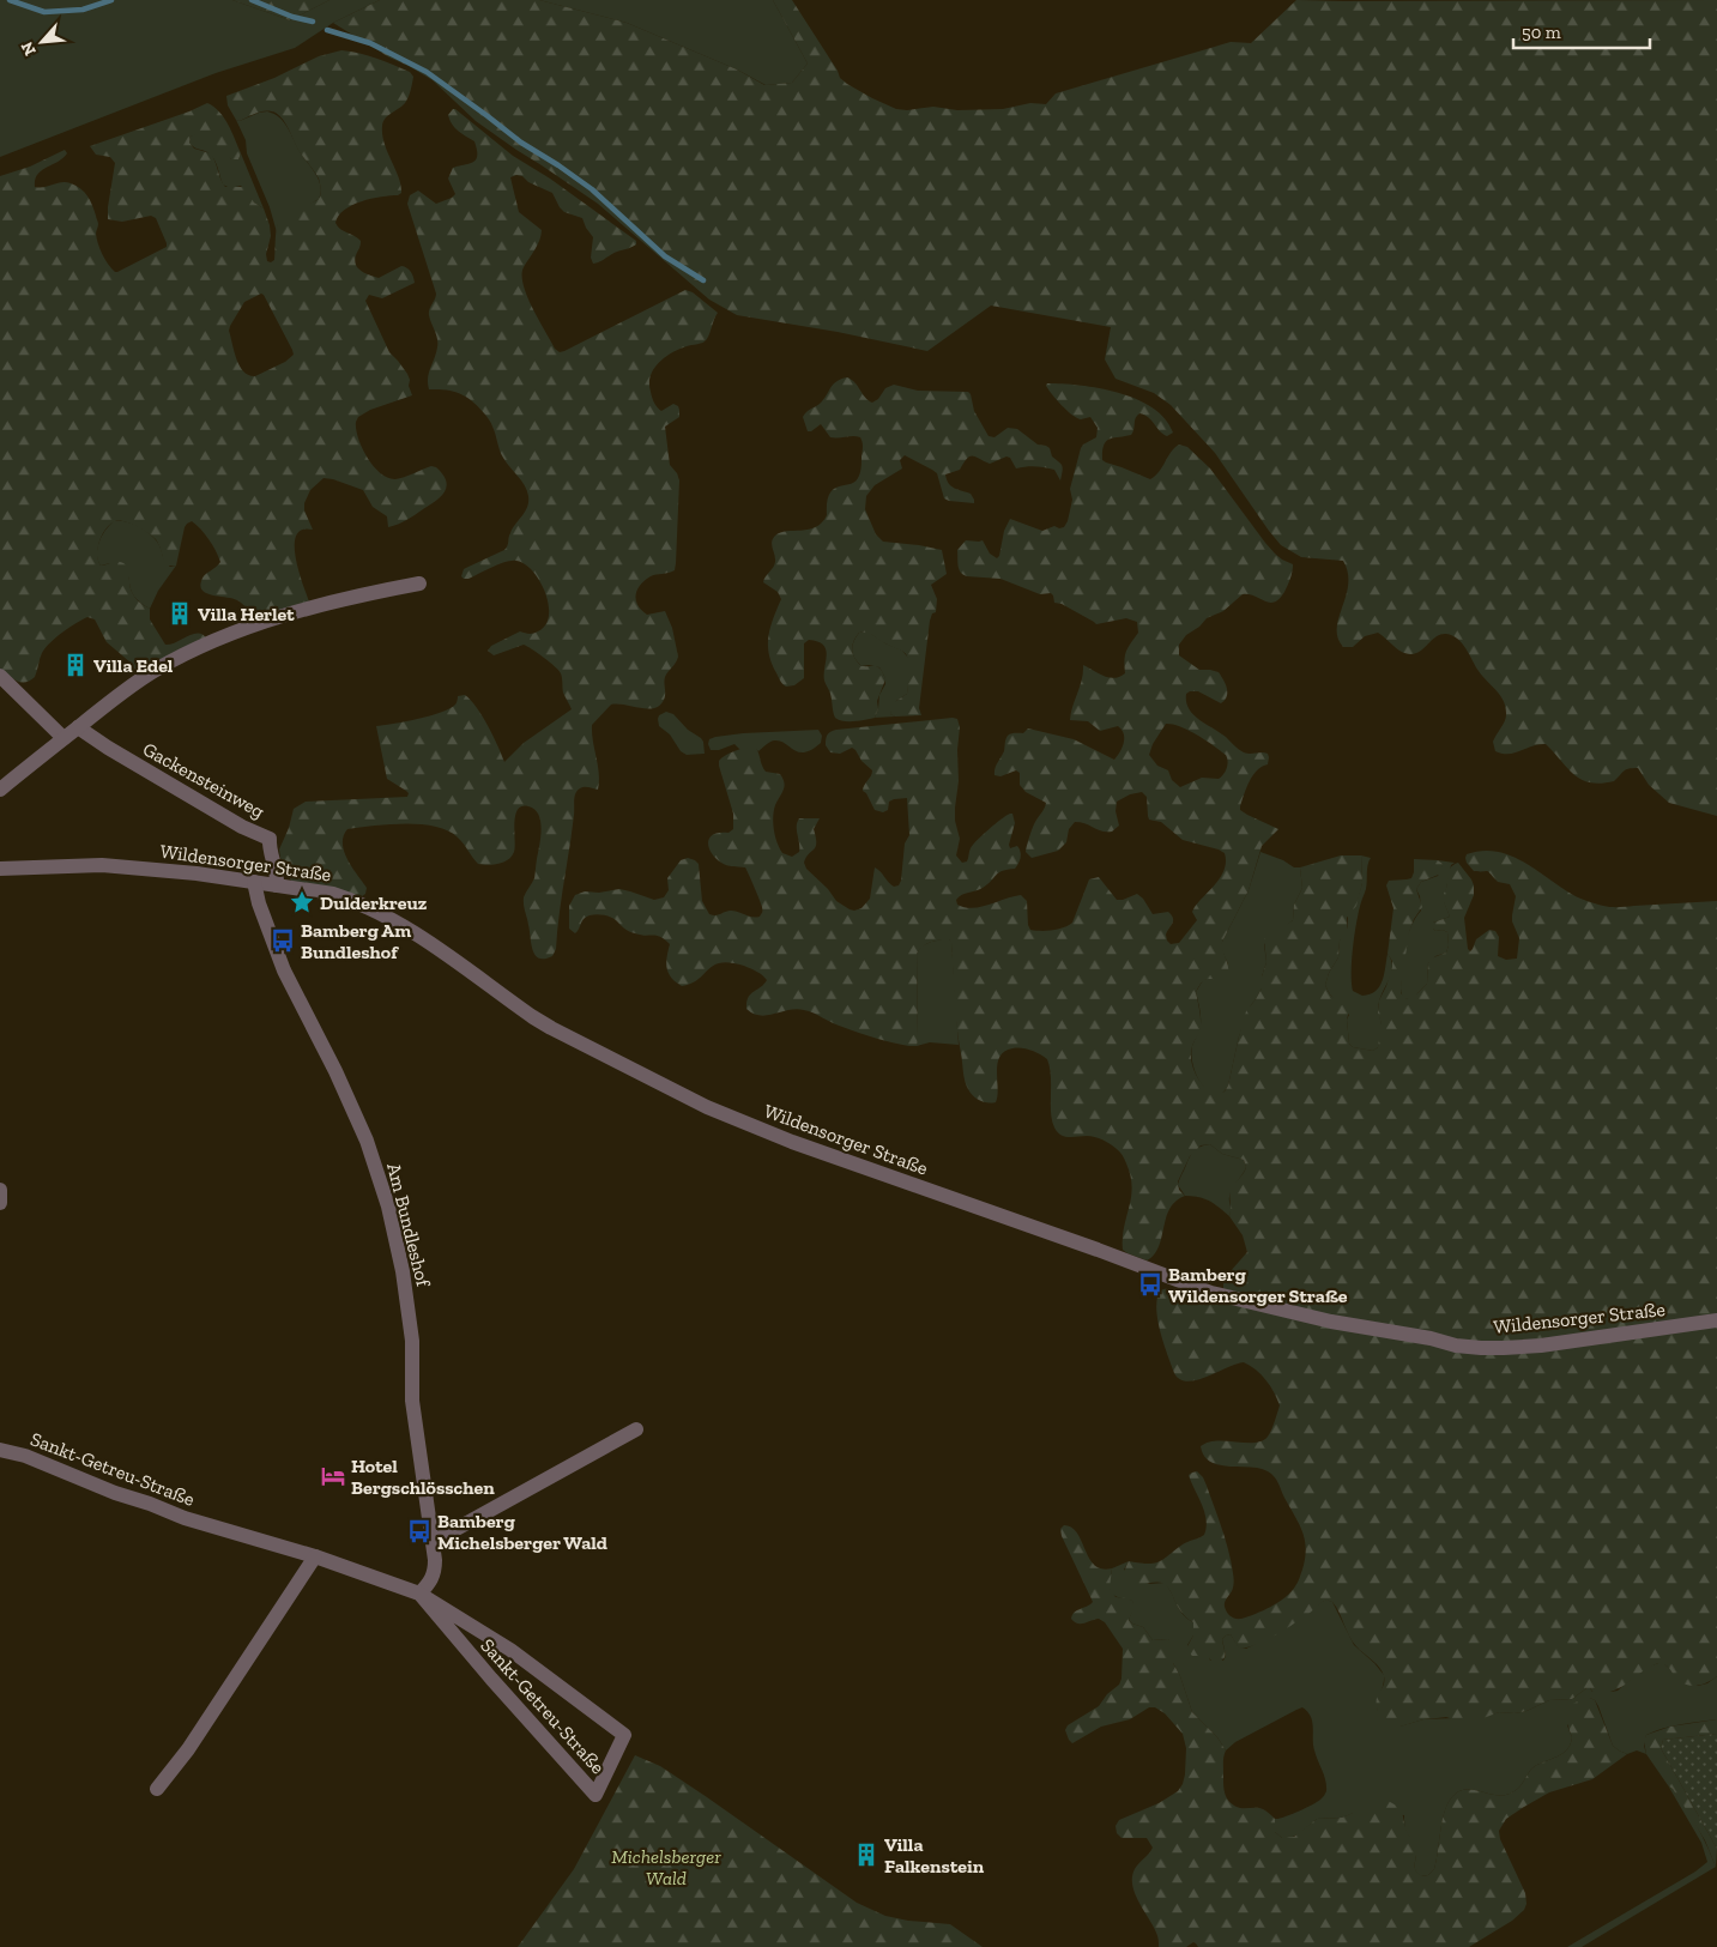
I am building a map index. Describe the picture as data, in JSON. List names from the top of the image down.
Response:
{
  "streets": {
    "street": [
      "Gackensteinweg",
      "Wildensorger Straße",
      "Am Bundleshof",
      "Sankt-Getreu-Straße"
    ]
  },
  "crossings": [
    ["Gackensteinweg", "Wildensorger Straße"],
    ["Wildensorger Straße", "Am Bundleshof"],
    ["Am Bundleshof", "Sankt-Getreu-Straße"]
  ],
  "parks": ["Michelsberger Wald"],
  "places": {
    "building": ["Villa Herlet", "Villa Edel", "Villa Falkenstein"],
    "place": ["Dulderkreuz"],
    "bus stop": ["Bamberg Am Bundleshof", "Bamberg Wildensorger Straße", "Bamberg Michelsberger Wald"],
    "hotel": ["Hotel Bergschlösschen"]
  },
  "scale_bar": "50 m",
  "north": "bottom left"
}
